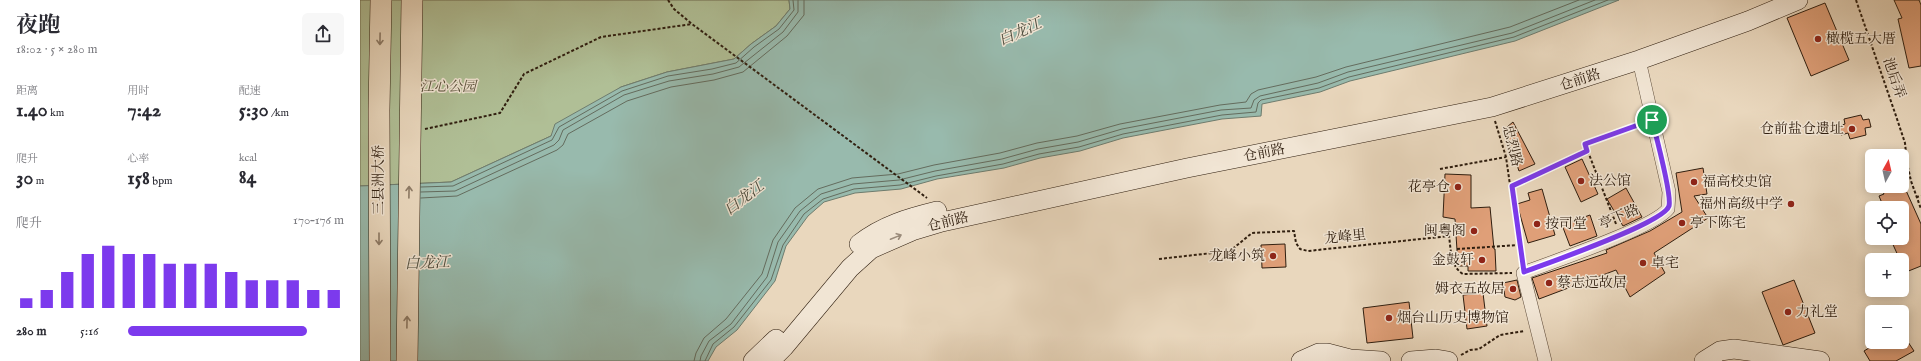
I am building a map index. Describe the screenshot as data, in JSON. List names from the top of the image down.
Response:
{
  "streets": {
    "main road": ["三县洲大桥"],
    "street": ["仓前路", "亭下路"],
    "path": ["池后弄", "忠烈路", "龙峰里"]
  },
  "crossings": [
    ["仓前路", "亭下路"],
    ["忠烈路", "亭下路"],
    ["忠烈路", "龙峰里"],
    ["亭下路", "龙峰里"]
  ],
  "water": ["白龙江"],
  "parks": ["江心公园"],
  "places": [
    "橄榄五大厝",
    "仓前盐仓遗址",
    "法公馆",
    "福高校史馆",
    "花亭仓",
    "福州高级中学",
    "亭下陈宅",
    "按司堂",
    "闽粤阁",
    "龙峰小筑",
    "金鼓轩",
    "卓宅",
    "蔡志远故居",
    "姆衣五故居",
    "力礼堂",
    "烟台山历史博物馆"
  ],
  "north": "top",
  "page": {
    "heading": ["夜跑", "18:02 · 5 × 280 m"],
    "stats": [
      ["距离", "1.40 km"],
      ["用时", "7:42"],
      ["配速", "5:30 /km"],
      ["爬升", "30 m"],
      ["心率", "158 bpm"],
      ["kcal", "84"]
    ],
    "map_buttons": ["+", "−"],
    "chart": ["爬升", "170–176 m"],
    "list": [
      {
        "name": "280 m",
        "note": "5:16"
      }
    ]
  }
}
